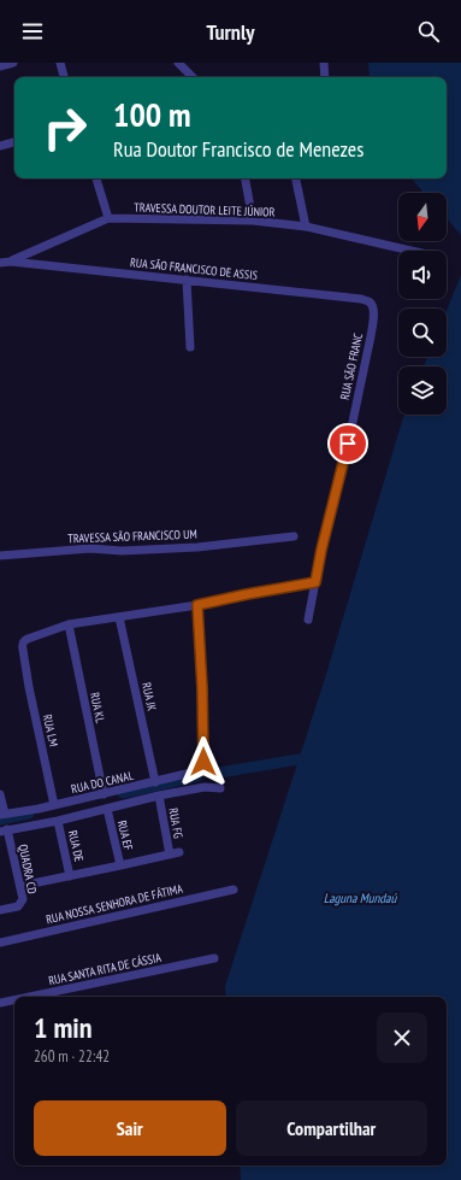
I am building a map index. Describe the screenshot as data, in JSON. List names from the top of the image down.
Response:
{
  "streets": {
    "street": [
      "TRAVESSA DOUTOR LEITE JÚNIOR",
      "RUA SÃO FRANCISCO DE ASSIS",
      "RUA SÃO FRANC",
      "TRAVESSA SÃO FRANCISCO UM",
      "RUA JK",
      "RUA KL",
      "RUA LM",
      "RUA DO CANAL",
      "RUA FG",
      "RUA EF",
      "RUA DE",
      "QUADRA CD",
      "RUA NOSSA SENHORA DE FÁTIMA",
      "RUA SANTA RITA DE CÁSSIA"
    ]
  },
  "crossings": [
    ["TRAVESSA DOUTOR LEITE JÚNIOR", "RUA SÃO FRANCISCO DE ASSIS"],
    ["RUA SÃO FRANCISCO DE ASSIS", "RUA SÃO FRANC"],
    ["RUA JK", "RUA DO CANAL"],
    ["RUA KL", "RUA LM"],
    ["RUA KL", "RUA DO CANAL"],
    ["RUA LM", "RUA DO CANAL"]
  ],
  "water": ["Laguna Mundaú"],
  "north": "bottom",
  "page": {
    "header": "Turnly",
    "turn": ["100 m", "Rua Doutor Francisco de Menezes"],
    "heading": ["1 min", "260 m · 22:42"],
    "buttons": ["Sair", "Compartilhar"]
  }
}
